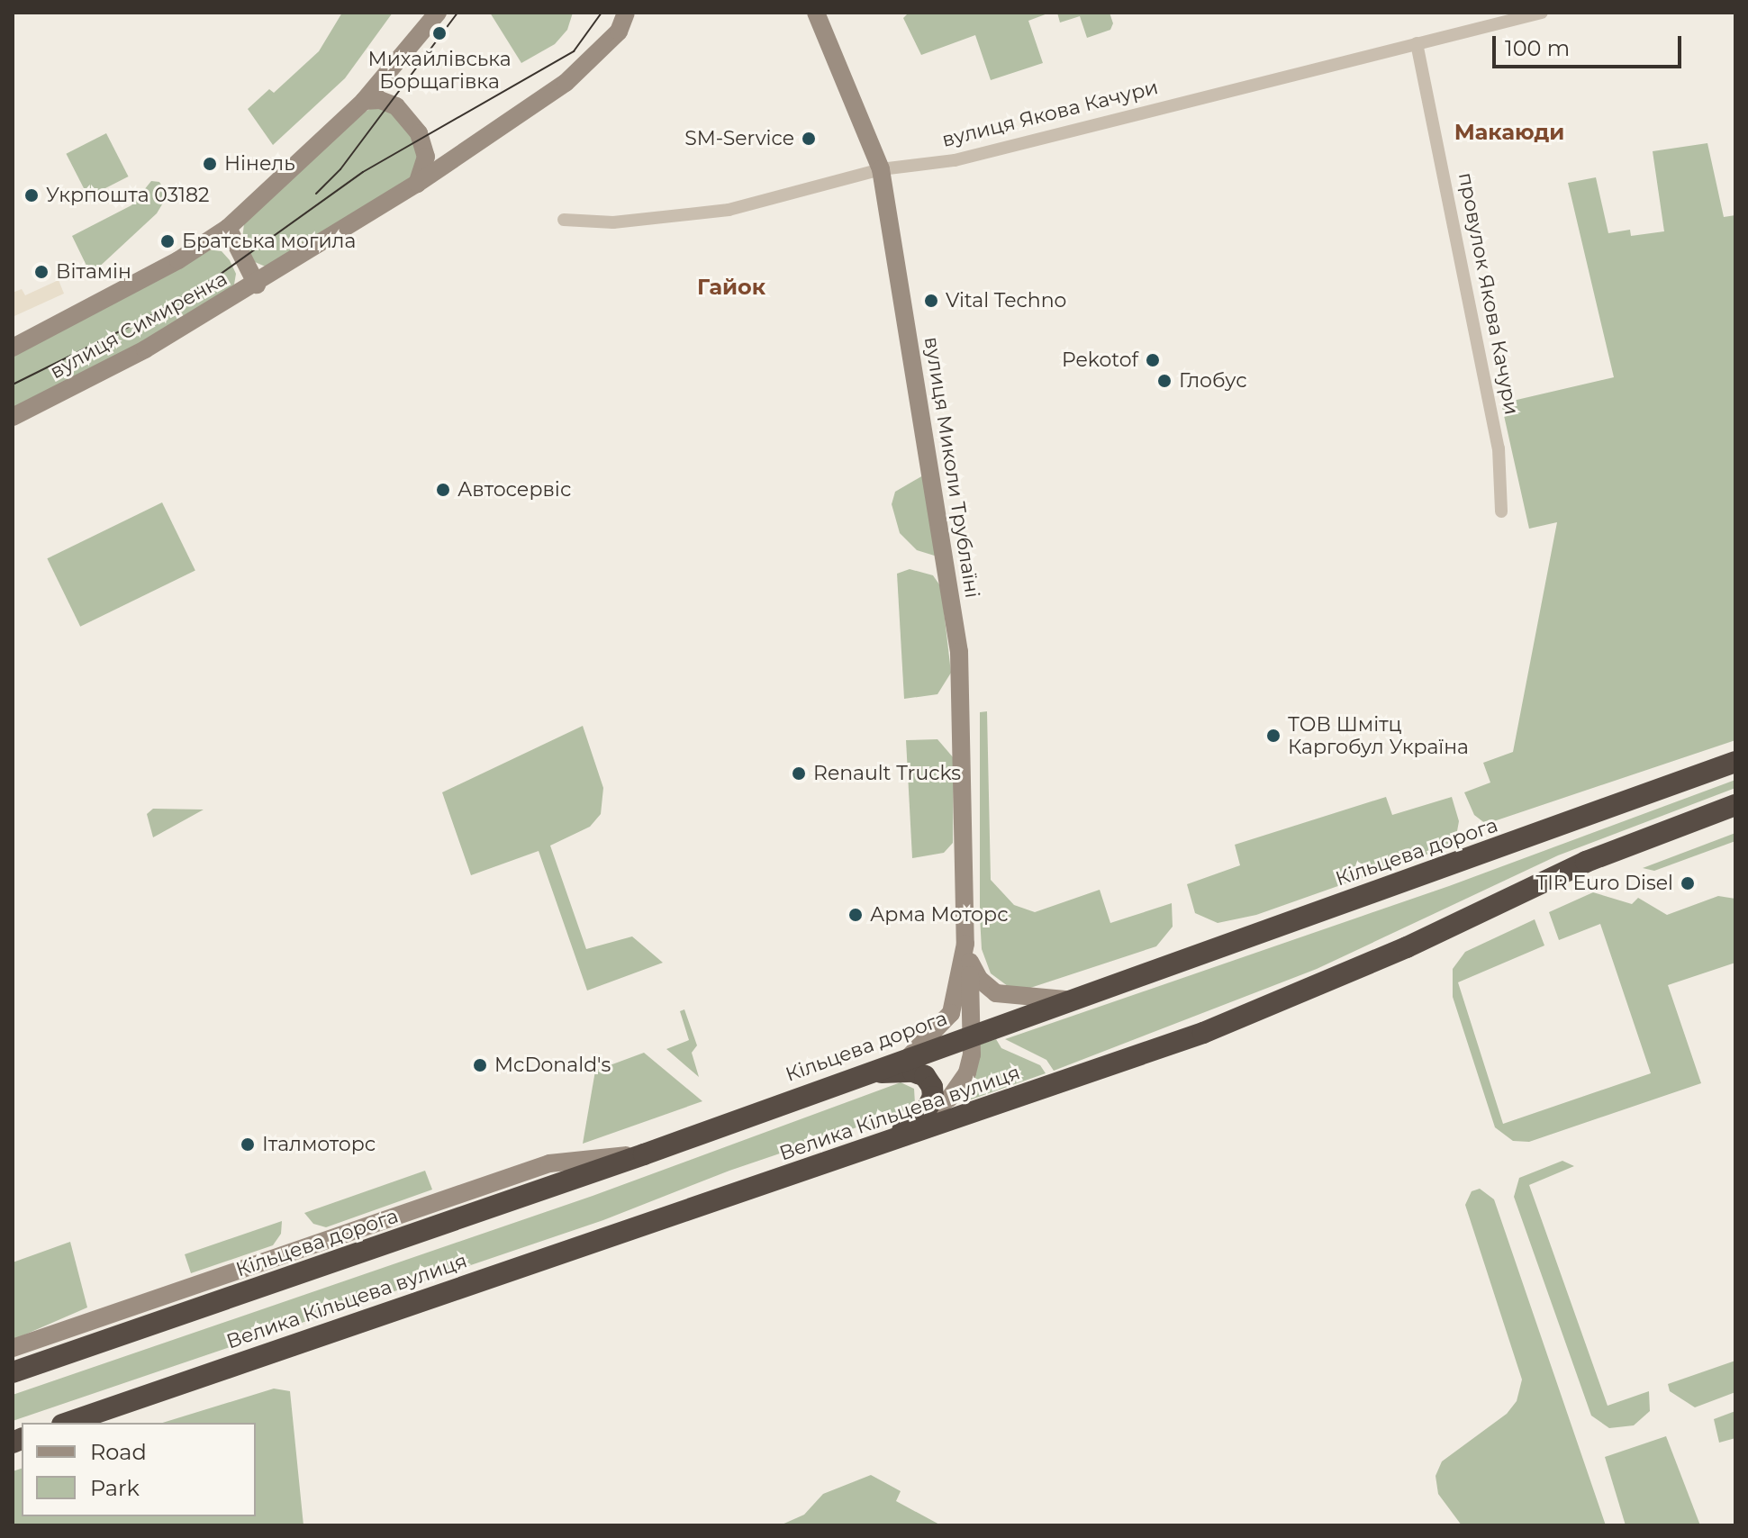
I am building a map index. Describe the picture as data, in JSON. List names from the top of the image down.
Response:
{
  "streets": {
    "highway": ["Кільцева дорога", "Велика Кільцева вулиця"],
    "street": [
      "вулиця Якова Качури",
      "провулок Якова Качури",
      "вулиця Симиренка",
      "вулиця Миколи Трублаїні"
    ]
  },
  "crossings": [
    ["вулиця Якова Качури", "провулок Якова Качури"],
    ["вулиця Якова Качури", "вулиця Миколи Трублаїні"],
    ["вулиця Миколи Трублаїні", "Кільцева дорога"]
  ],
  "districts": ["Макаюди", "Гайок"],
  "places": [
    "Михайлівська Борщагівка",
    "SM-Service",
    "Нінель",
    "Укрпошта 03182",
    "Братська могила",
    "Вітамін",
    "Vital Techno",
    "Pekotof",
    "Глобус",
    "Автосервіс",
    "ТОВ Шмітц Каргобул Україна",
    "Renault Trucks",
    "TIR Euro Disel",
    "Арма Моторс",
    "McDonald's",
    "Італмоторс"
  ],
  "legend": ["Road", "Park"],
  "scale_bar": "100 m"
}
